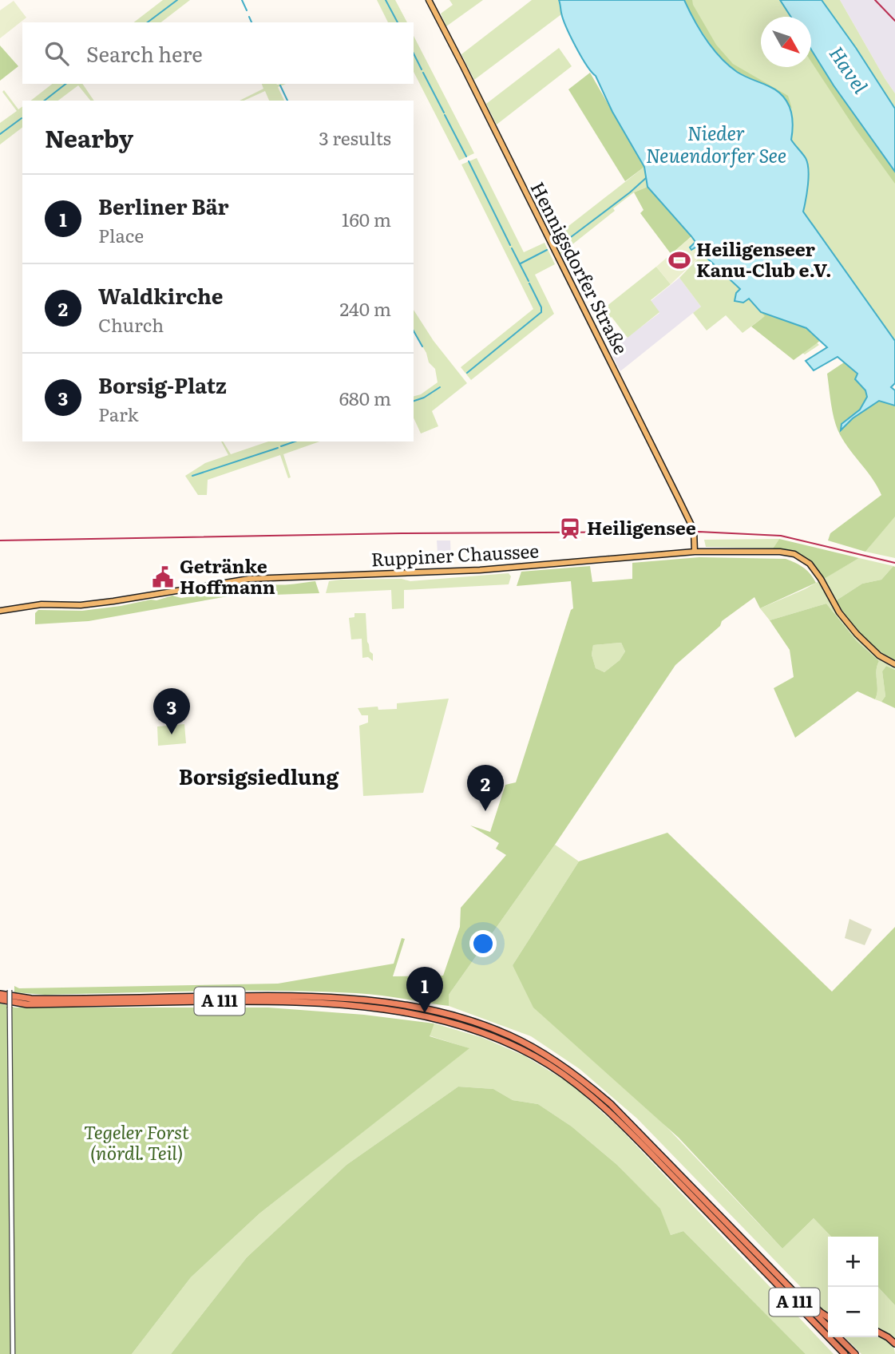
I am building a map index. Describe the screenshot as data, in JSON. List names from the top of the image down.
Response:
{
  "streets": {
    "highway": ["A 111"],
    "main road": ["Hennigsdorfer Straße", "Ruppiner Chaussee"]
  },
  "crossings": [
    ["Hennigsdorfer Straße", "Ruppiner Chaussee"]
  ],
  "districts": ["Borsigsiedlung"],
  "water": ["Havel", "Nieder Neuendorfer See"],
  "parks": ["Tegeler Forst (nördl. Teil)"],
  "places": {
    "sports": ["Heiligenseer Kanu-Club e.V."],
    "station": ["Heiligensee"],
    "public building": ["Getränke Hoffmann"]
  },
  "north": "bottom right",
  "page": {
    "search": "Search here",
    "heading": ["Nearby", "3 results"],
    "list": [
      {
        "mark": "1",
        "name": "Berliner Bär",
        "note": "Place",
        "value": "160 m"
      },
      {
        "mark": "2",
        "name": "Waldkirche",
        "note": "Church",
        "value": "240 m"
      },
      {
        "mark": "3",
        "name": "Borsig-Platz",
        "note": "Park",
        "value": "680 m"
      }
    ],
    "pins": ["3", "2", "1"],
    "map_buttons": ["+", "−"]
  }
}
